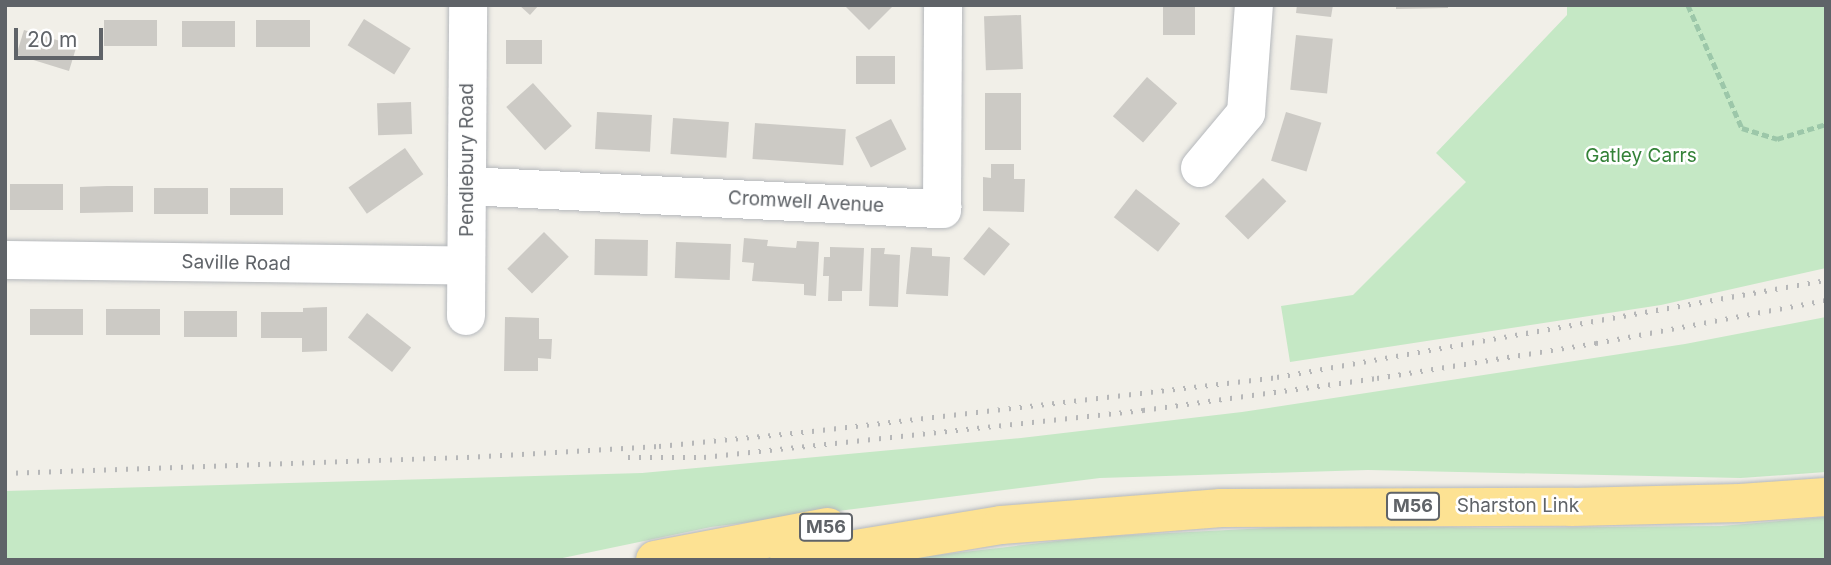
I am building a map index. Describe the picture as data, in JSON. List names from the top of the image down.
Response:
{
  "streets": {
    "highway": ["M56", "Sharston Link"],
    "street": ["Pendlebury Road", "Cromwell Avenue", "Saville Road"]
  },
  "crossings": [
    ["Pendlebury Road", "Cromwell Avenue"],
    ["Pendlebury Road", "Saville Road"],
    ["M56", "Sharston Link"]
  ],
  "parks": ["Gatley Carrs"],
  "scale_bar": "20 m"
}
